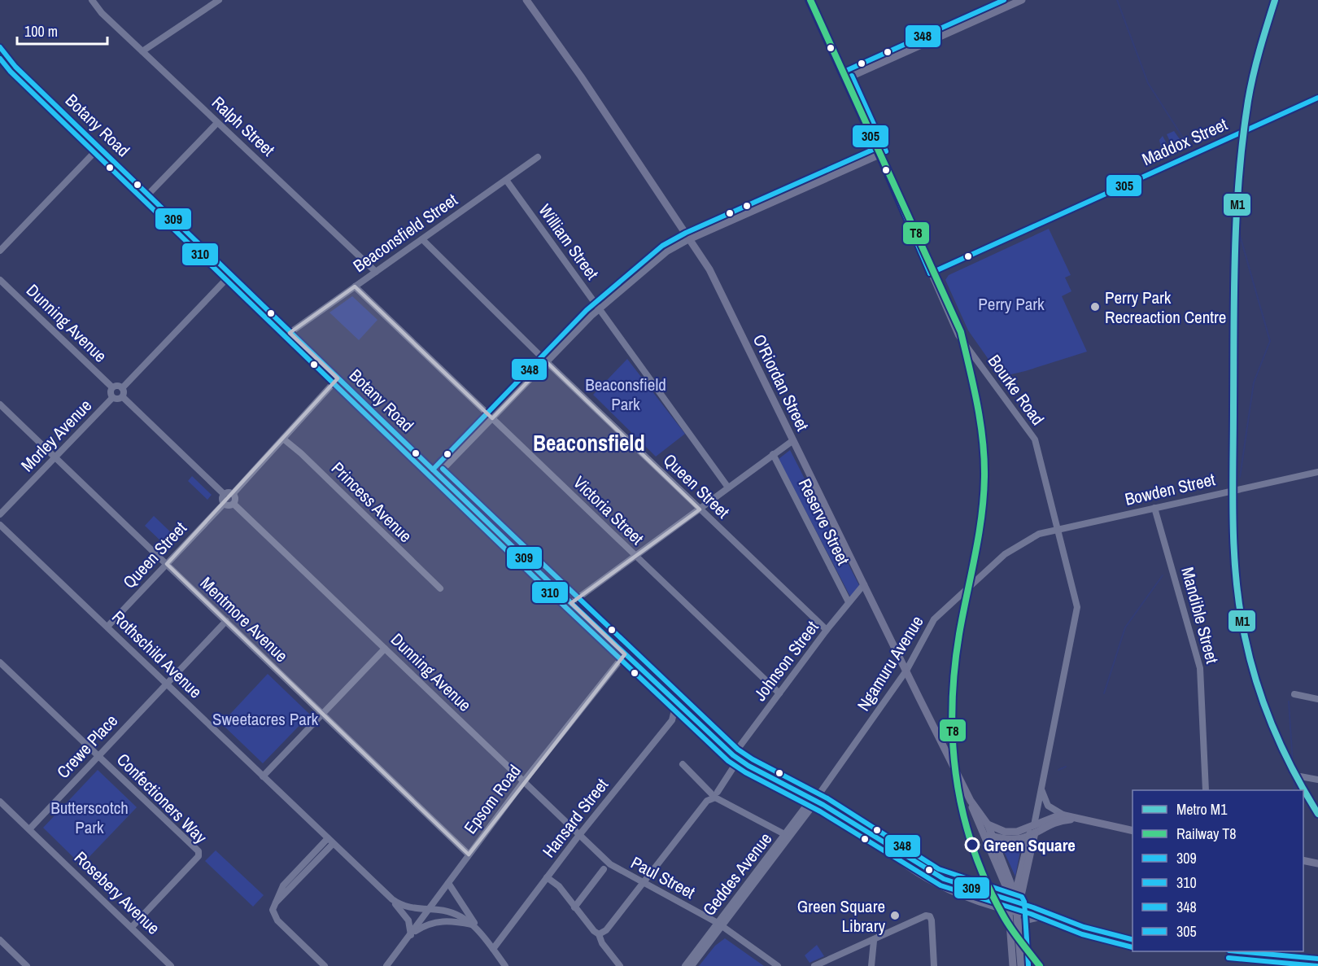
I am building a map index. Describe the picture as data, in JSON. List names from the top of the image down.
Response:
{
  "streets": {
    "main road": ["Botany Road", "O'Riordan Street", "Bourke Road"],
    "street": [
      "Ralph Street",
      "Maddox Street",
      "Beaconsfield Street",
      "William Street",
      "Dunning Avenue",
      "Morley Avenue",
      "Queen Street",
      "Bowden Street",
      "Princess Avenue",
      "Victoria Street",
      "Reserve Street",
      "Mandible Street",
      "Mentmore Avenue",
      "Rothschild Avenue",
      "Johnson Street",
      "Ngamuru Avenue",
      "Crewe Place",
      "Confectioners Way",
      "Epsom Road",
      "Hansard Street",
      "Geddes Avenue",
      "Paul Street",
      "Rosebery Avenue"
    ]
  },
  "crossings": [
    ["Botany Road", "Beaconsfield Street"],
    ["Botany Road", "O'Riordan Street"],
    ["Botany Road", "Bourke Road"],
    ["Botany Road", "Johnson Street"],
    ["Botany Road", "Ngamuru Avenue"],
    ["Botany Road", "Epsom Road"],
    ["Botany Road", "Hansard Street"],
    ["Botany Road", "Geddes Avenue"],
    ["Ralph Street", "Beaconsfield Street"],
    ["Maddox Street", "Bourke Road"],
    ["Beaconsfield Street", "William Street"],
    ["Beaconsfield Street", "Queen Street"],
    ["Beaconsfield Street", "Victoria Street"],
    ["Dunning Avenue", "Morley Avenue"],
    ["Dunning Avenue", "Queen Street"],
    ["Dunning Avenue", "Epsom Road"],
    ["Dunning Avenue", "Hansard Street"],
    ["Dunning Avenue", "Paul Street"],
    ["O'Riordan Street", "Bourke Road"],
    ["O'Riordan Street", "Johnson Street"],
    ["O'Riordan Street", "Ngamuru Avenue"],
    ["Bourke Road", "Bowden Street"],
    ["Bourke Road", "Ngamuru Avenue"],
    ["Morley Avenue", "Mentmore Avenue"],
    ["Queen Street", "Mentmore Avenue"],
    ["Queen Street", "Rothschild Avenue"],
    ["Queen Street", "Johnson Street"],
    ["Bowden Street", "Mandible Street"],
    ["Bowden Street", "Ngamuru Avenue"],
    ["Victoria Street", "Johnson Street"],
    ["Reserve Street", "Johnson Street"],
    ["Mentmore Avenue", "Crewe Place"],
    ["Mentmore Avenue", "Epsom Road"],
    ["Rothschild Avenue", "Crewe Place"],
    ["Rothschild Avenue", "Epsom Road"],
    ["Ngamuru Avenue", "Geddes Avenue"],
    ["Crewe Place", "Confectioners Way"],
    ["Crewe Place", "Rosebery Avenue"],
    ["Confectioners Way", "Rosebery Avenue"],
    ["Geddes Avenue", "Paul Street"]
  ],
  "districts": ["Beaconsfield"],
  "parks": [
    "Perry Park",
    "Beaconsfield Park",
    "Sweetacres Park",
    "Butterscotch Park"
  ],
  "places": ["Perry Park Recreaction Centre", "Green Square", "Green Square Library"],
  "lines": [
    "metro line M1",
    "rail line T8",
    "transit line 348",
    "transit line 305",
    "transit line 309",
    "transit line 310"
  ],
  "legend": [
    "Metro M1",
    "Railway T8",
    "309",
    "310",
    "348",
    "305"
  ],
  "scale_bar": "100 m"
}
